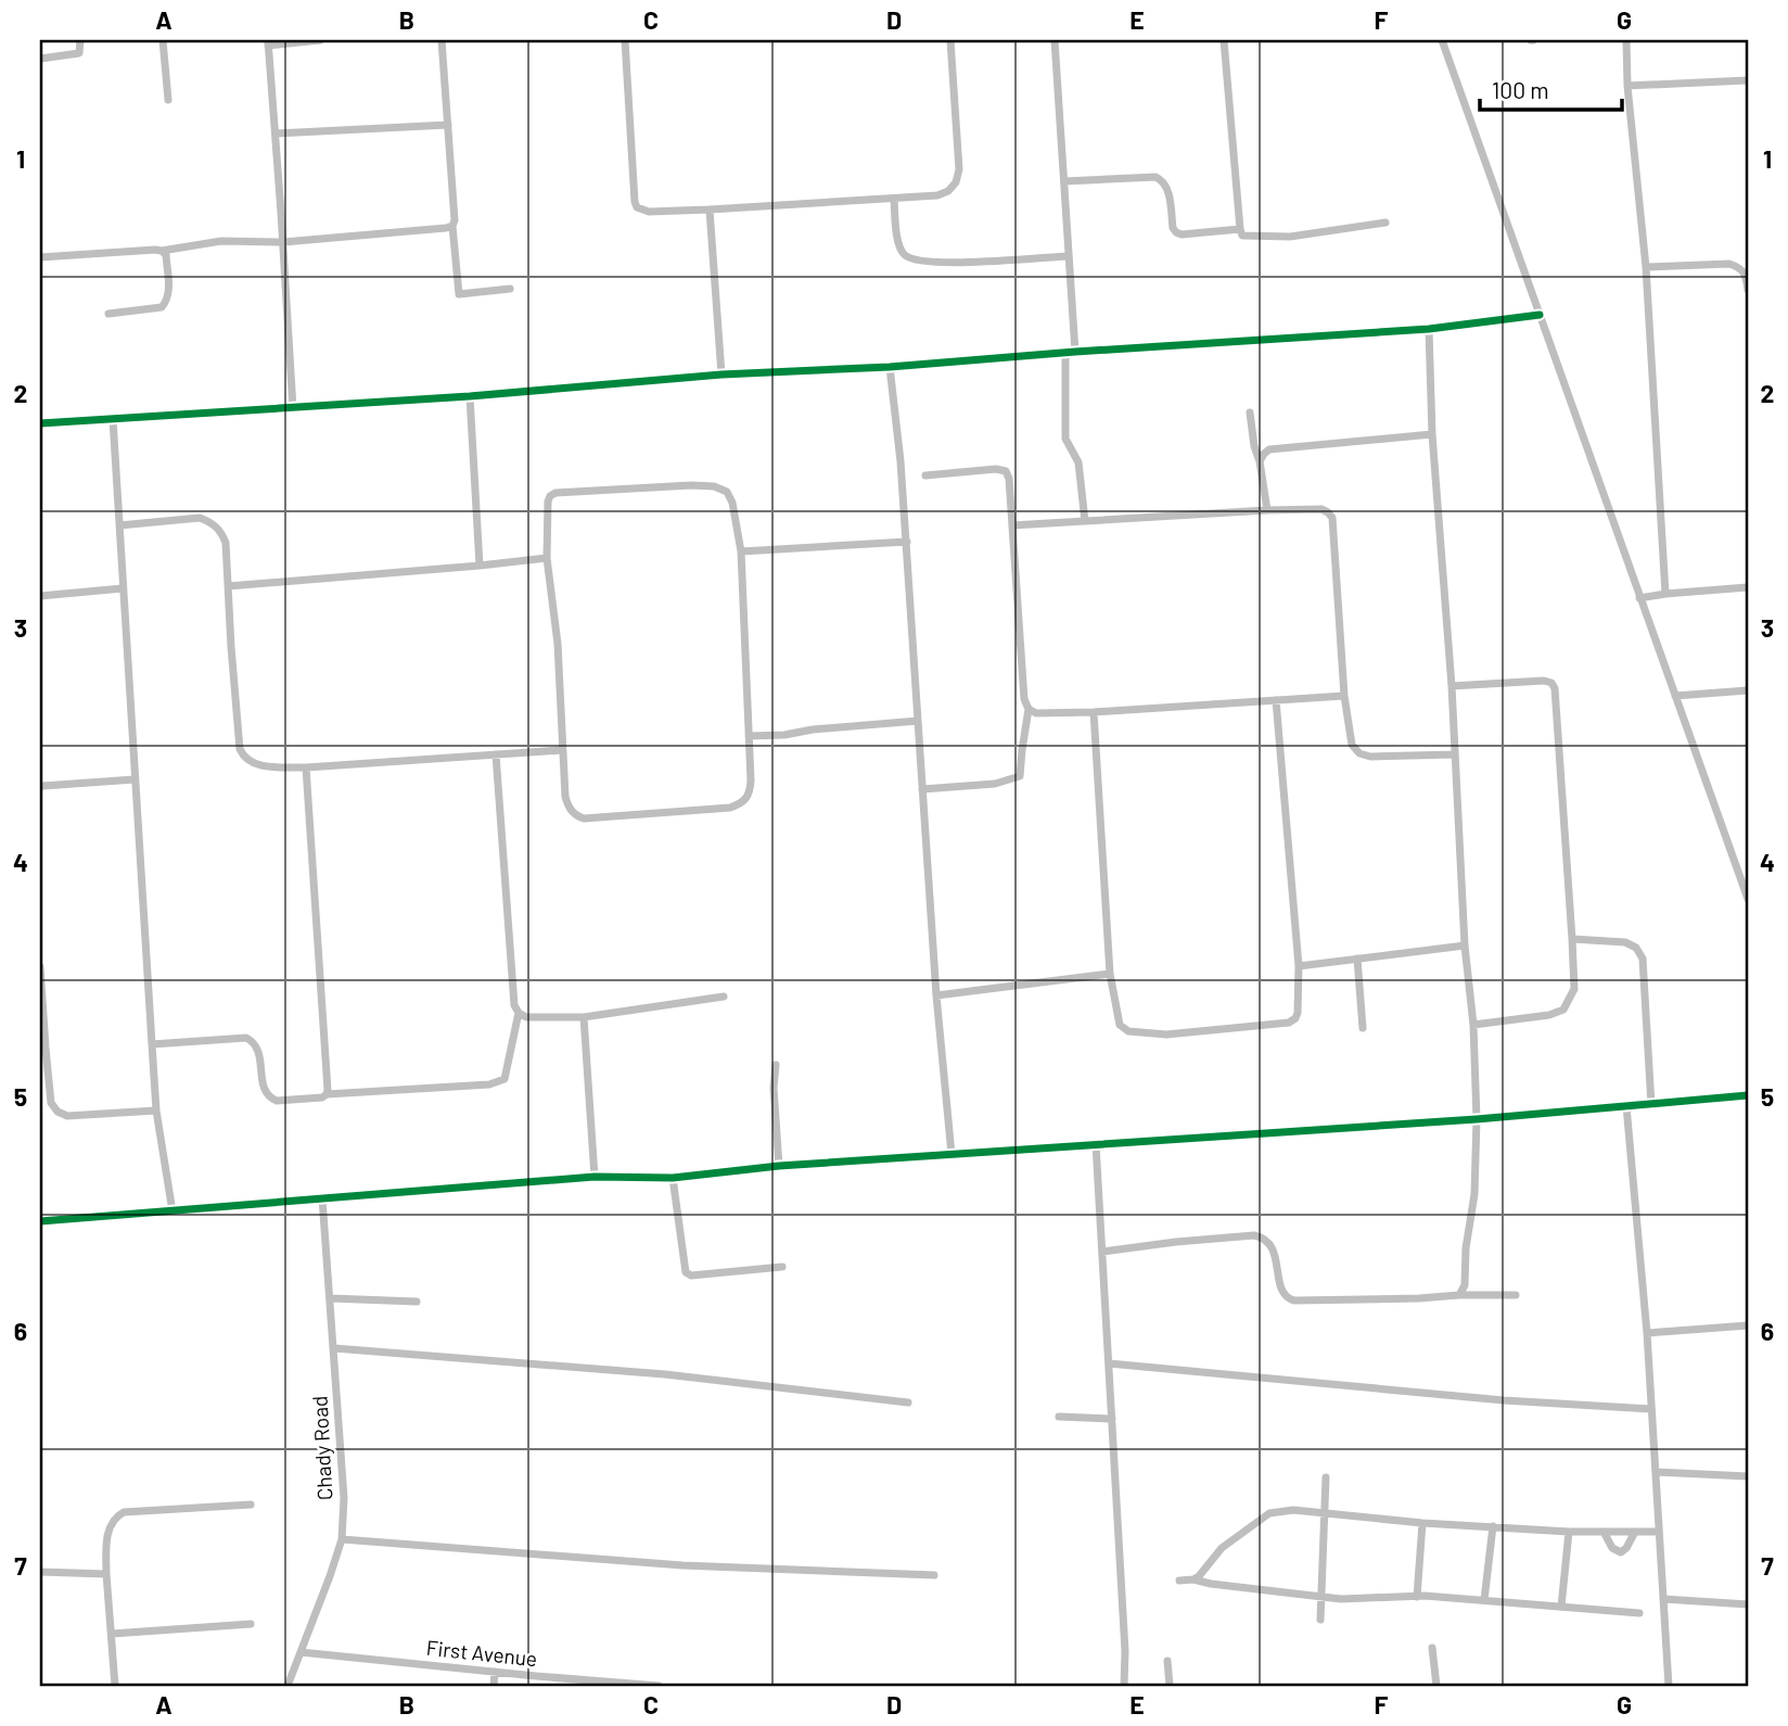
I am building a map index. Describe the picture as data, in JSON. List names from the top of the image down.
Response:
{
  "streets": {
    "street": ["Chady Road", "First Avenue"]
  },
  "crossings": [
    ["Chady Road", "First Avenue"]
  ],
  "scale_bar": "100 m",
  "grid": {
    "columns": [
      "A",
      "B",
      "C",
      "D",
      "E",
      "F",
      "G"
    ],
    "rows": [
      "1",
      "2",
      "3",
      "4",
      "5",
      "6",
      "7"
    ]
  }
}
